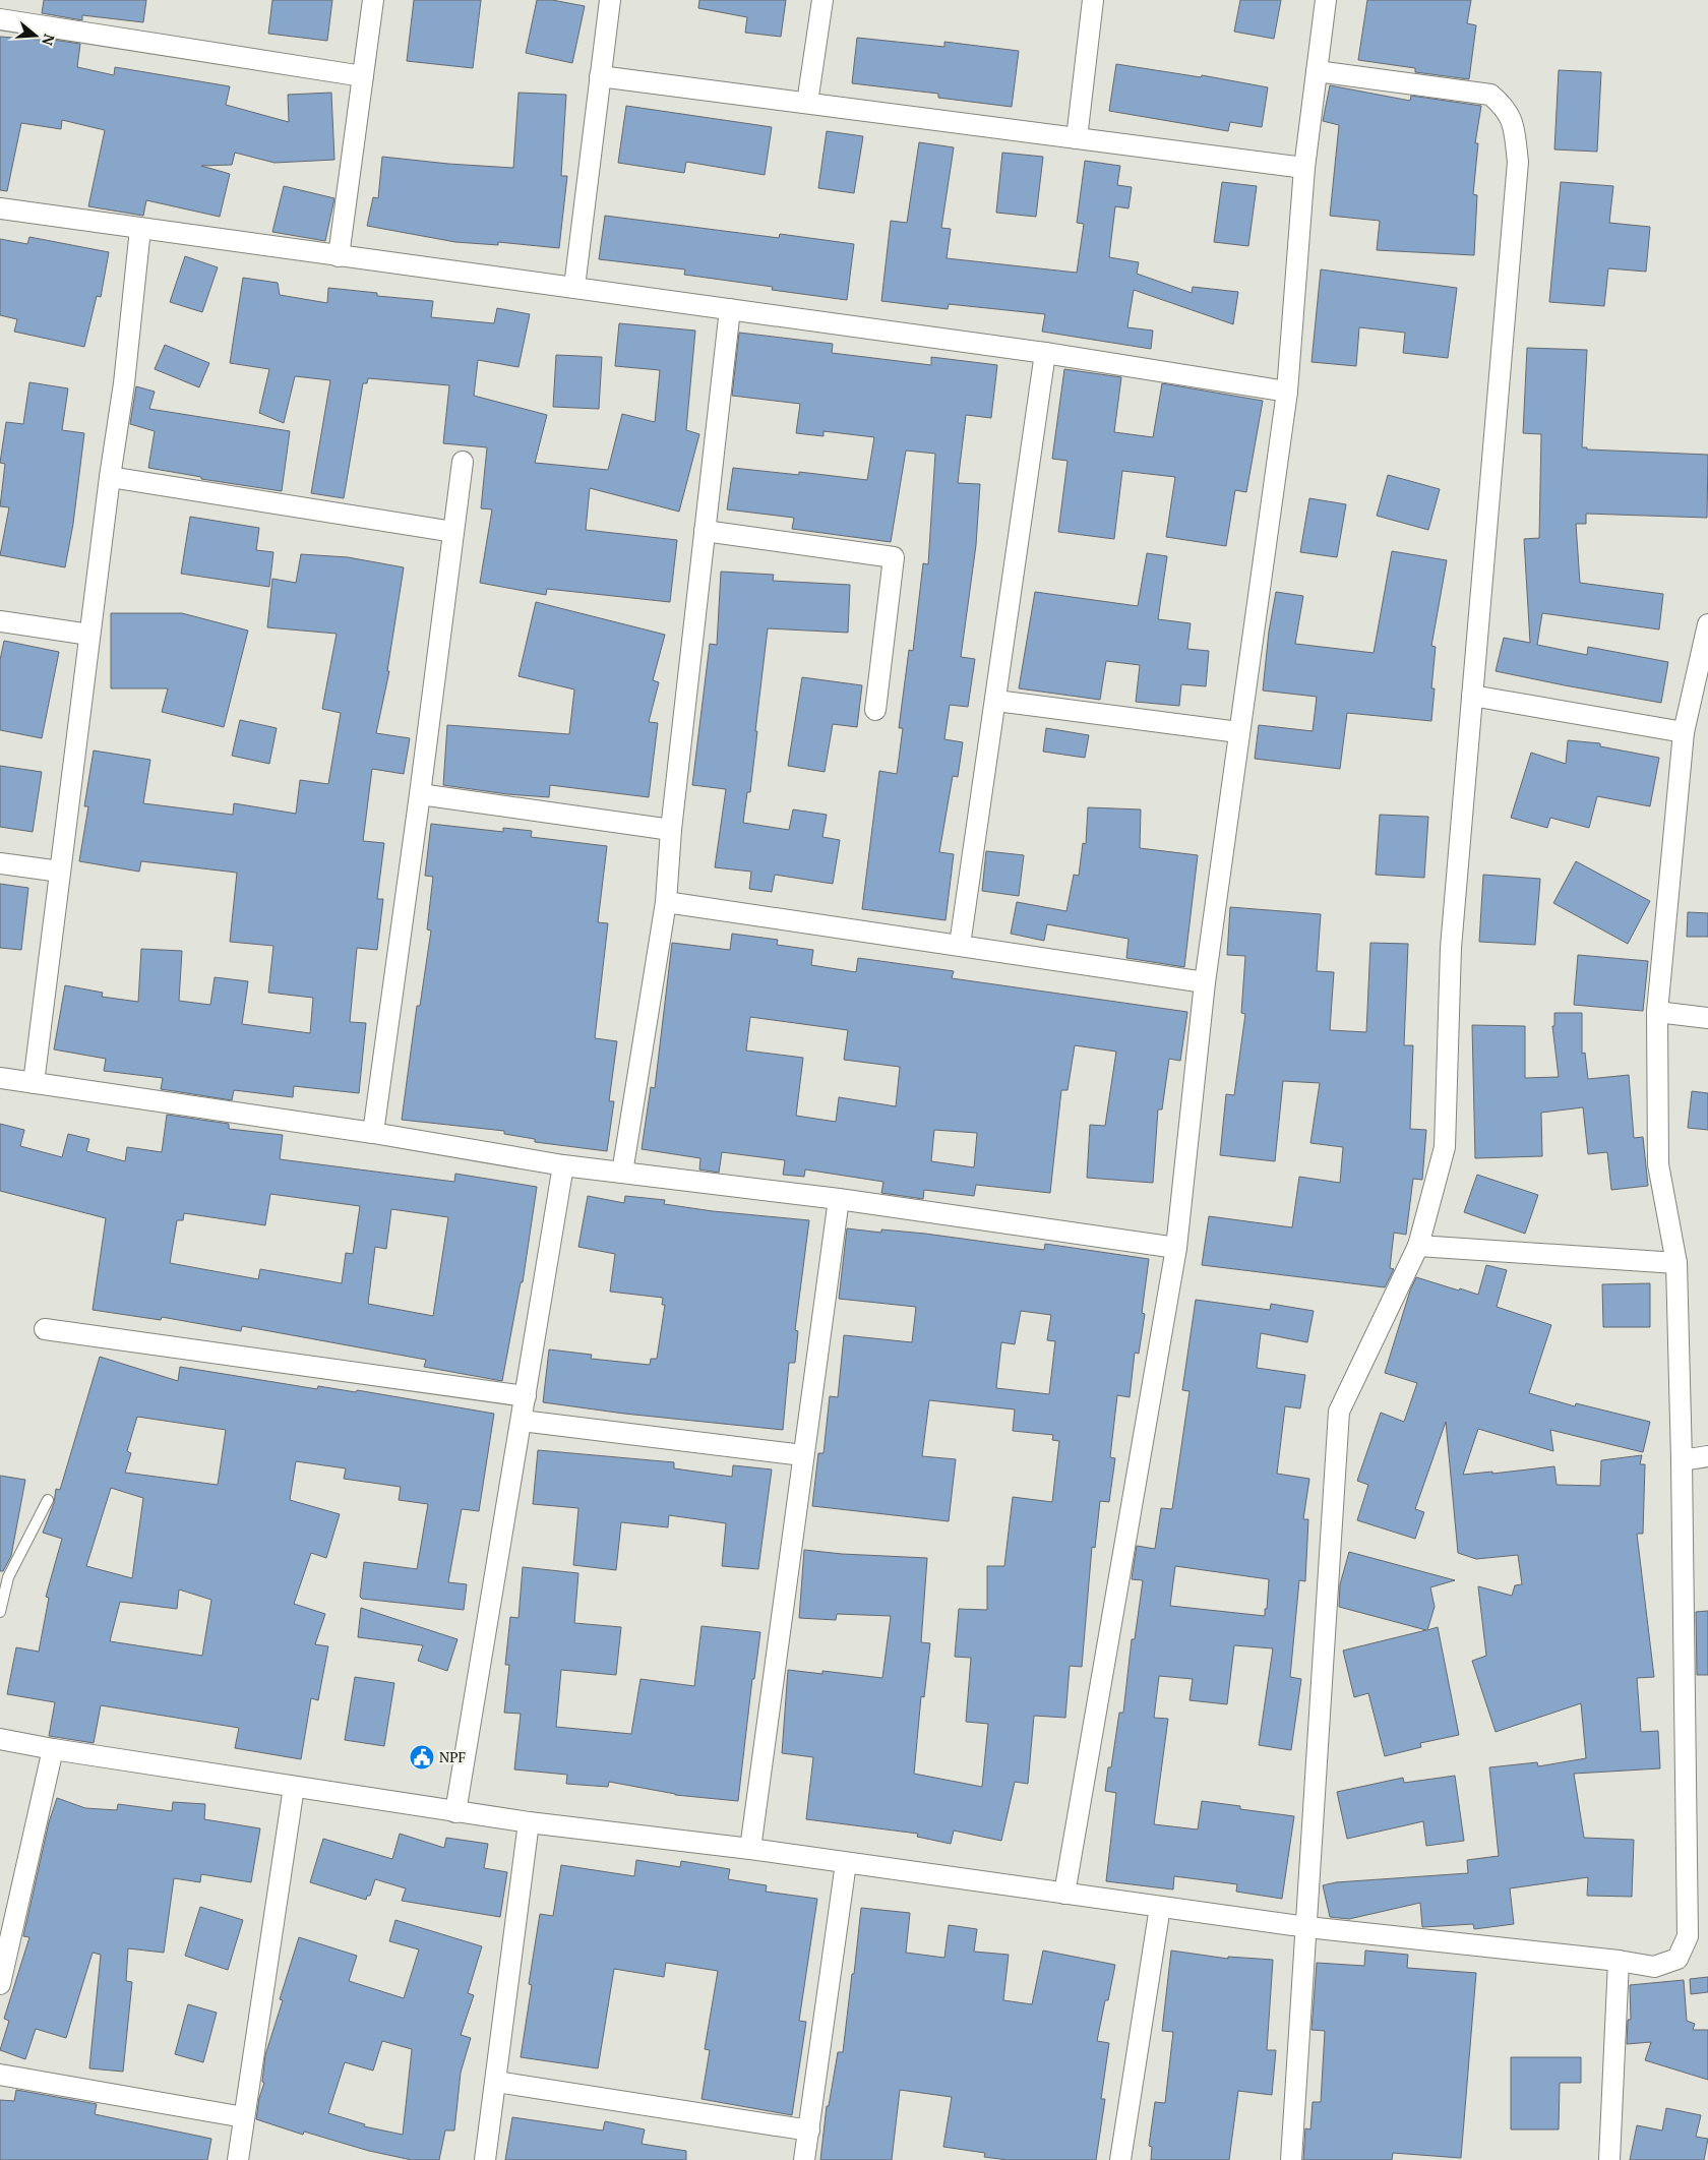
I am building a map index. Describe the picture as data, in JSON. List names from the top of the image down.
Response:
{
  "places": {
    "public building": ["NPF"]
  },
  "north": "right"
}
